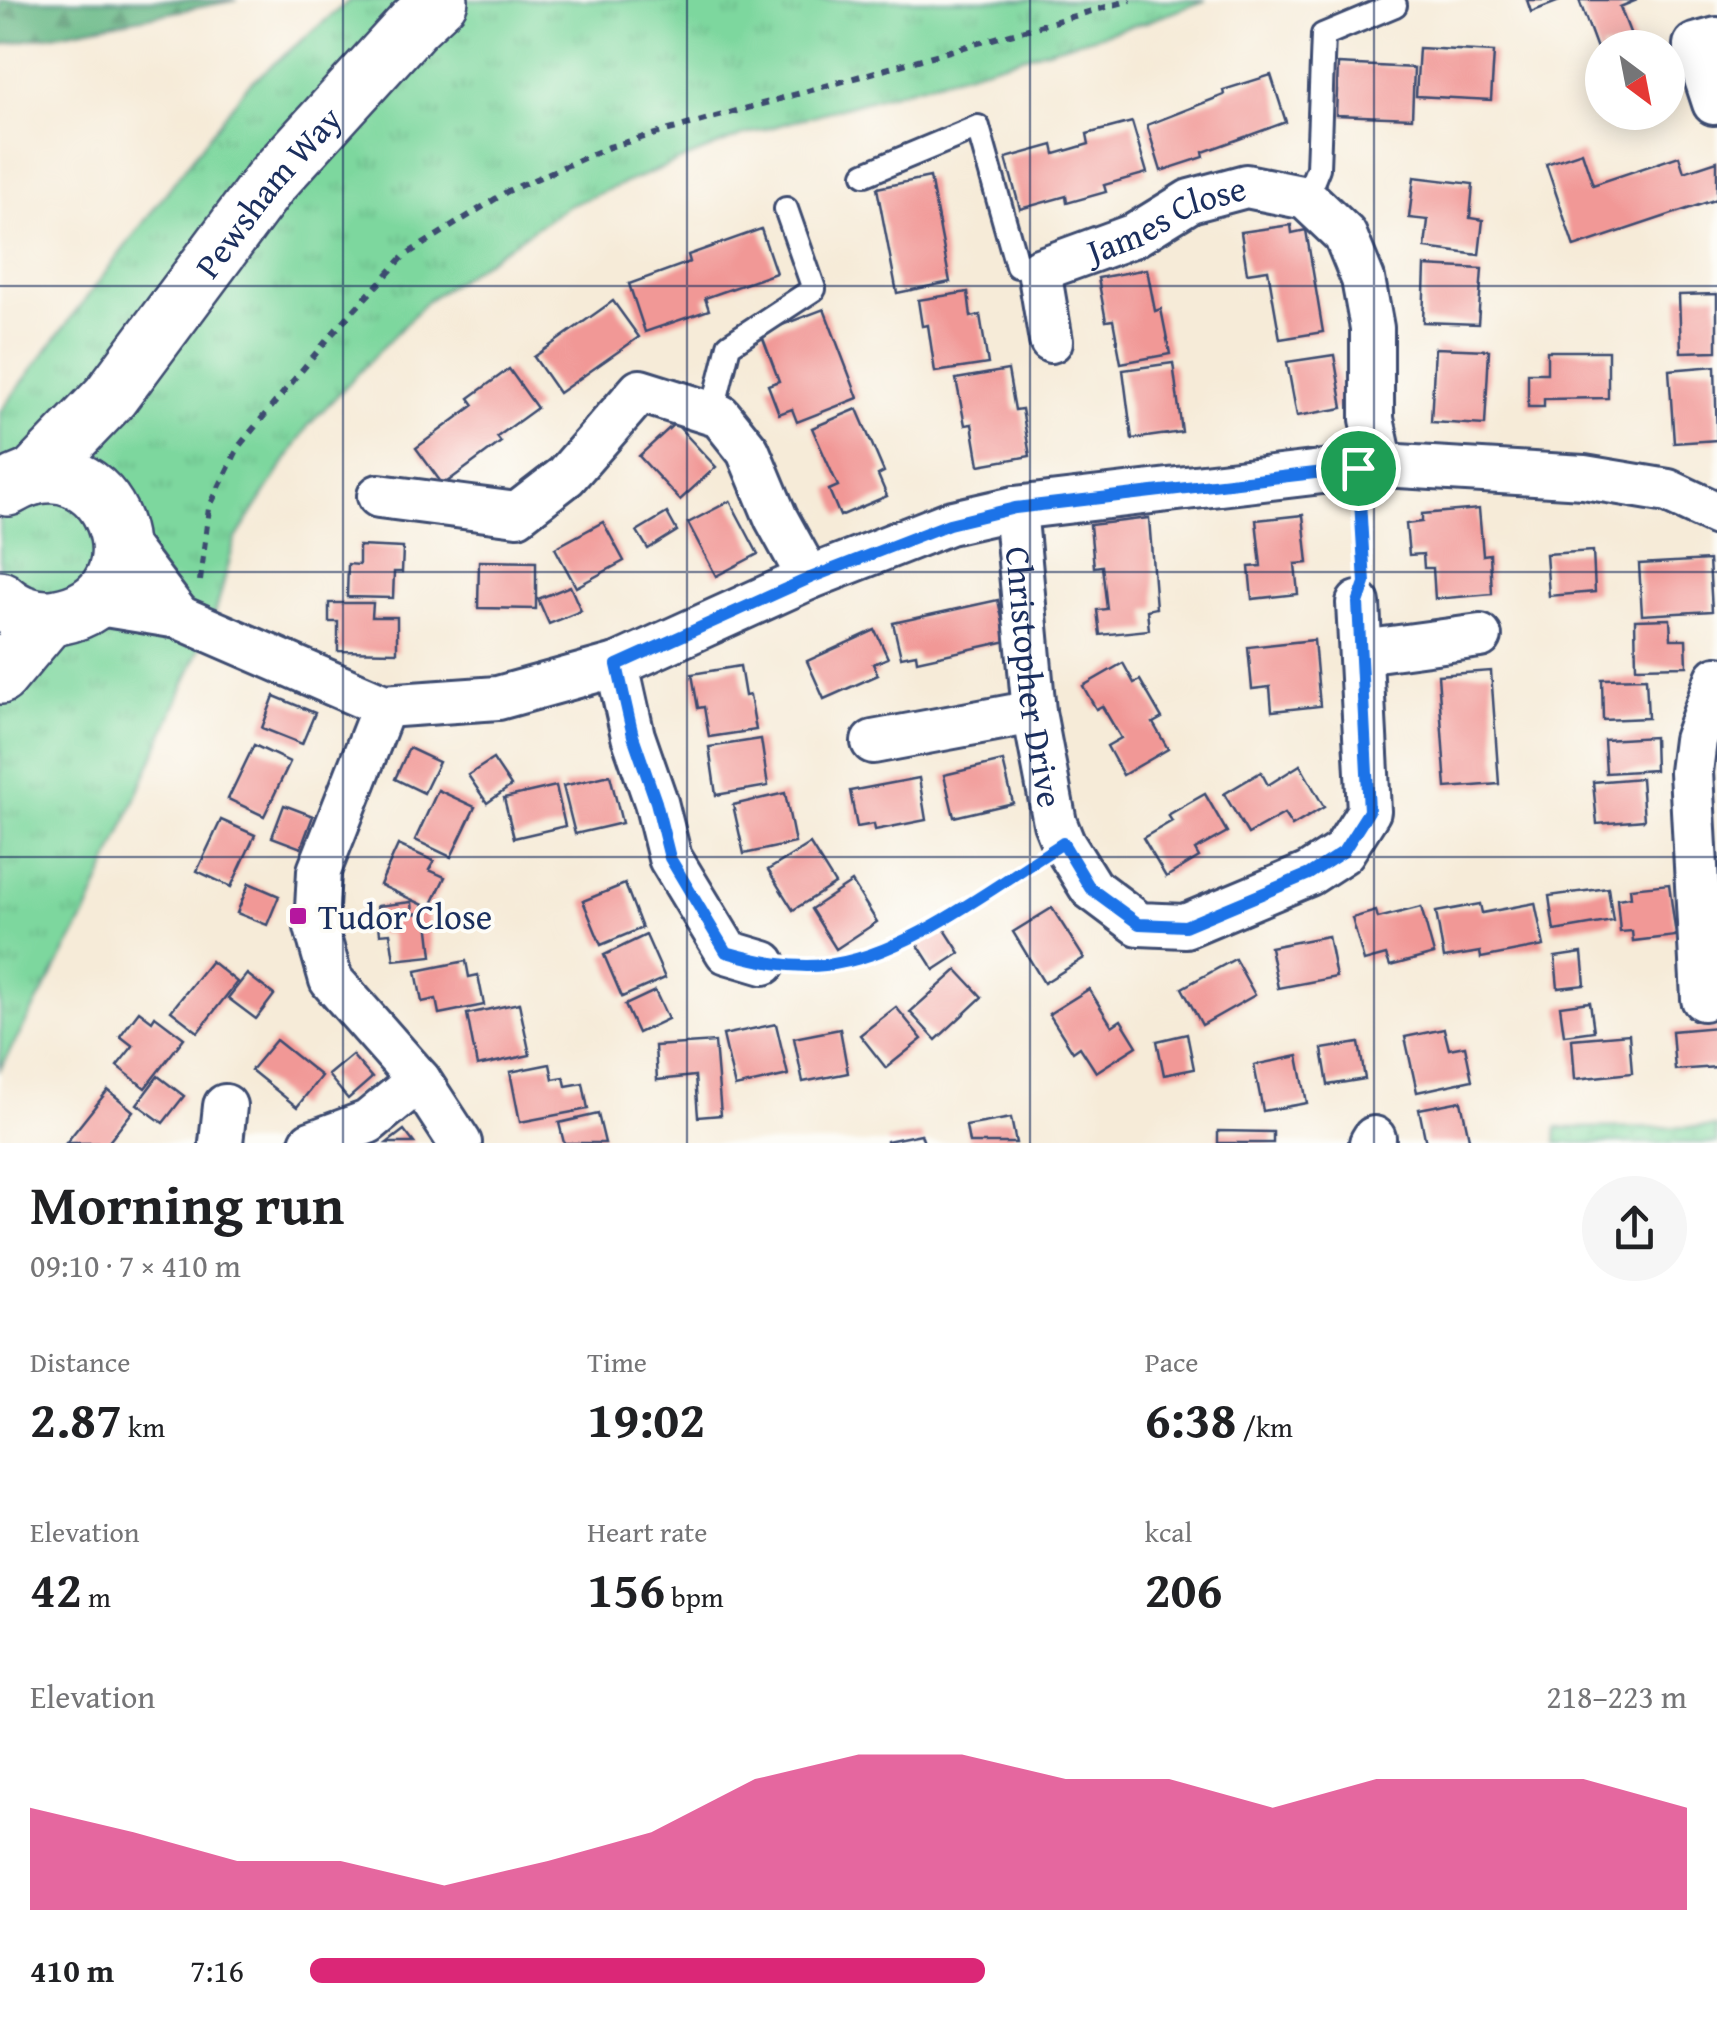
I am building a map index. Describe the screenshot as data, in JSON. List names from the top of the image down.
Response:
{
  "streets": {
    "main road": ["Pewsham Way"],
    "street": ["James Close", "Christopher Drive"]
  },
  "places": {
    "transit": ["Tudor Close"]
  },
  "north": "bottom right",
  "page": {
    "heading": ["Morning run", "09:10 · 7 × 410 m"],
    "stats": [
      ["Distance", "2.87 km"],
      ["Time", "19:02"],
      ["Pace", "6:38 /km"],
      ["Elevation", "42 m"],
      ["Heart rate", "156 bpm"],
      ["kcal", "206"]
    ],
    "chart": ["Elevation", "218–223 m"],
    "list": [
      {
        "name": "410 m",
        "note": "7:16"
      }
    ]
  }
}
